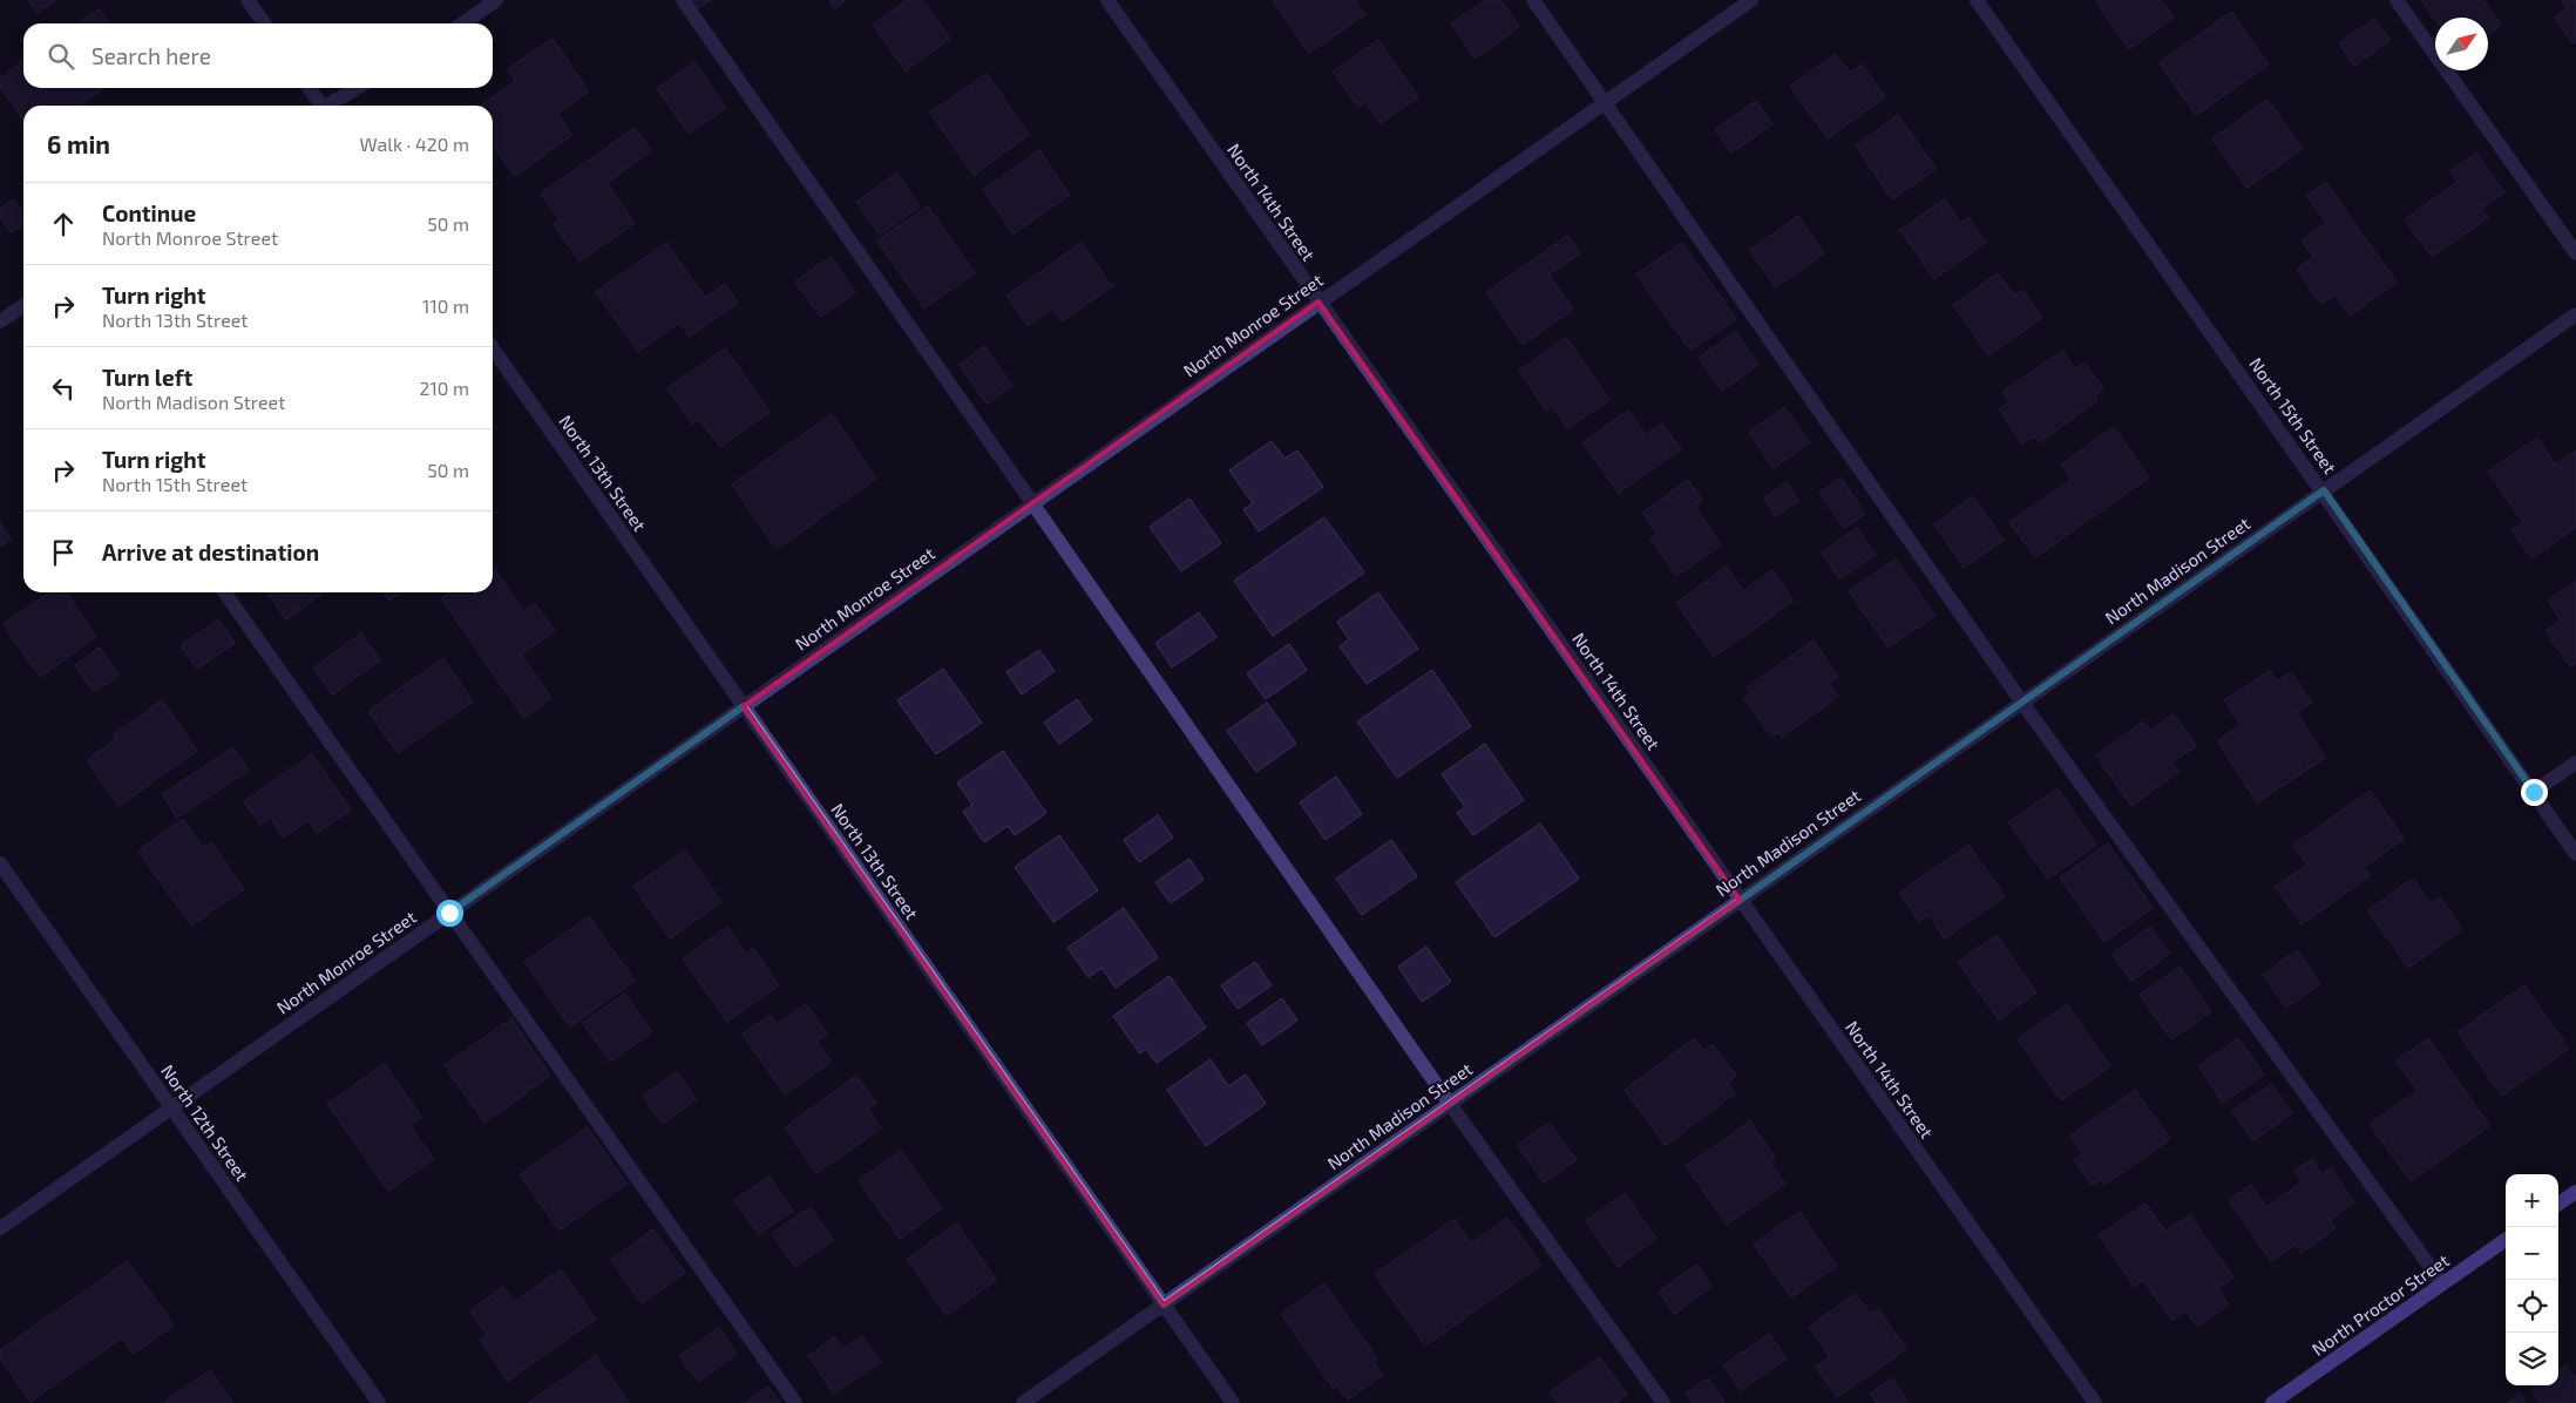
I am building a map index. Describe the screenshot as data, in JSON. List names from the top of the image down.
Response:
{
  "streets": {
    "street": [
      "North 14th Street",
      "North Monroe Street",
      "North 15th Street",
      "North 13th Street",
      "North Madison Street",
      "North 12th Street",
      "North Proctor Street"
    ]
  },
  "crossings": [
    ["North 14th Street", "North Monroe Street"],
    ["North 14th Street", "North Madison Street"],
    ["North Monroe Street", "North 13th Street"],
    ["North Monroe Street", "North 12th Street"],
    ["North 15th Street", "North Madison Street"],
    ["North 13th Street", "North Madison Street"]
  ],
  "north": "top right",
  "page": {
    "search": "Search here",
    "heading": ["6 min", "Walk · 420 m"],
    "list": [
      ["Continue", "North Monroe Street", "50 m"],
      ["Turn right", "North 13th Street", "110 m"],
      ["Turn left", "North Madison Street", "210 m"],
      ["Turn right", "North 15th Street", "50 m"],
      "Arrive at destination"
    ],
    "map_buttons": ["+", "−"]
  }
}
